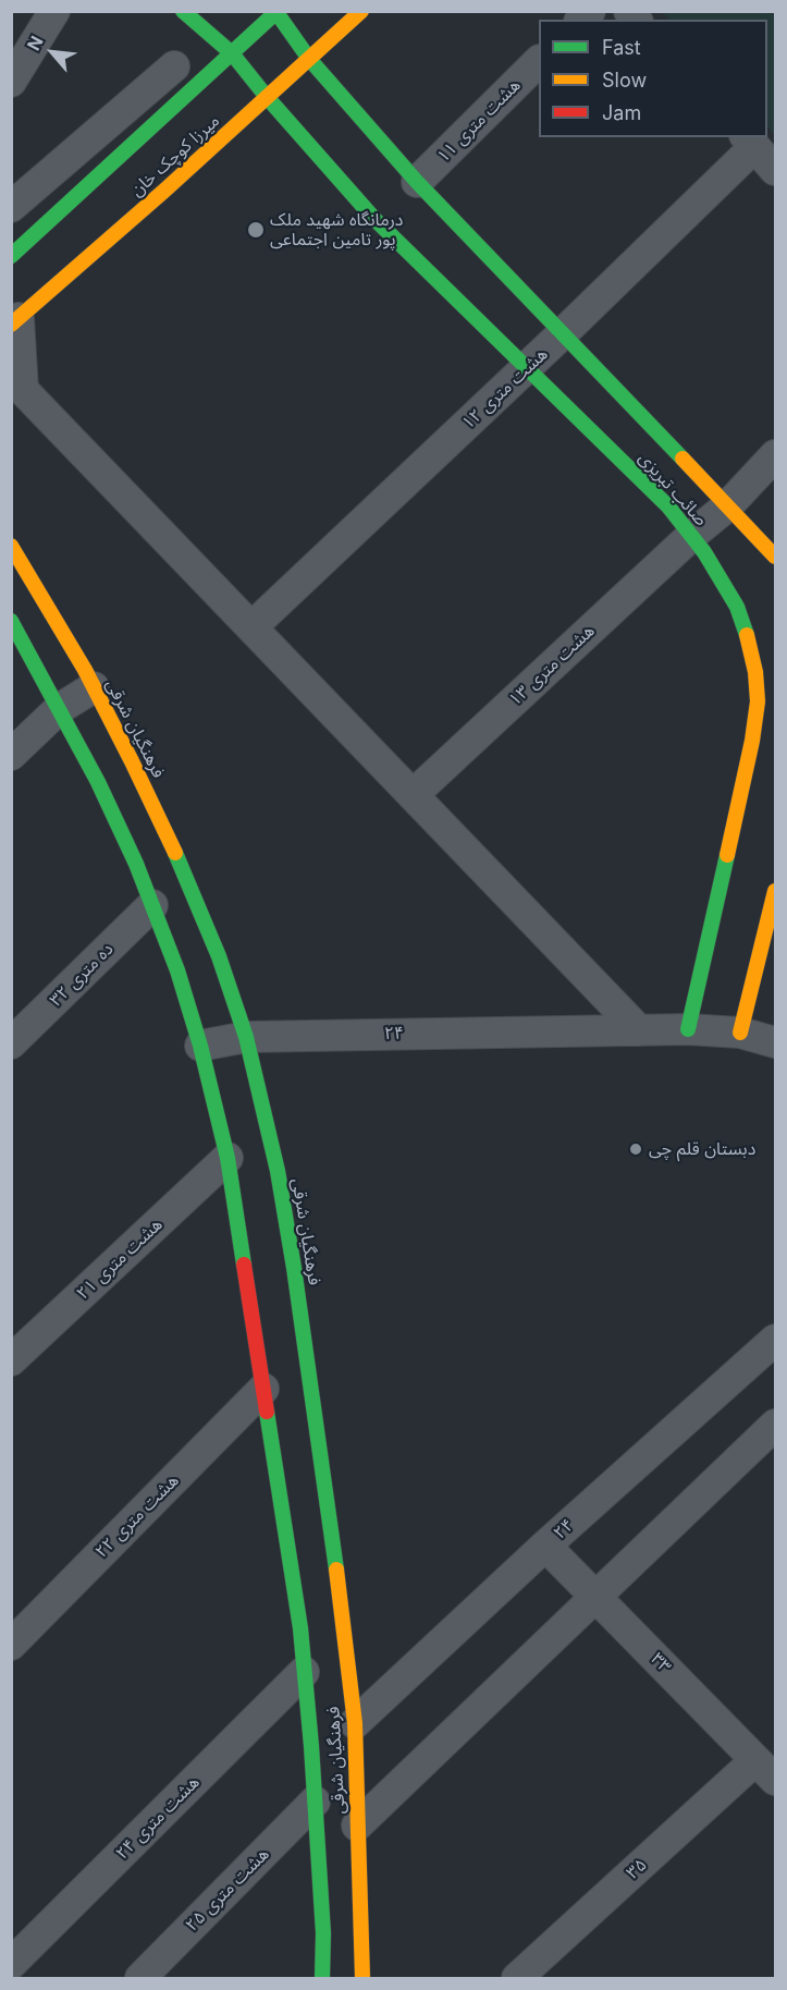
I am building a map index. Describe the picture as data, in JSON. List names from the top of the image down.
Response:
{
  "streets": {
    "street": [
      "هشت متری ۱۱",
      "میرزا کوچک خان",
      "هشت متری ۱۲",
      "صائب تبریزی",
      "هشت متری ۱۳",
      "فرهنگیان شرقی",
      "ده متری ۳۲",
      "۲۴",
      "هشت متری ۲۱",
      "هشت متری ۲۲",
      "۳۳",
      "هشت متری ۲۴",
      "۳۵",
      "هشت متری ۲۵"
    ]
  },
  "crossings": [
    ["هشت متری ۱۱", "صائب تبریزی"],
    ["میرزا کوچک خان", "صائب تبریزی"],
    ["هشت متری ۱۲", "صائب تبریزی"],
    ["صائب تبریزی", "هشت متری ۱۳"],
    ["صائب تبریزی", "۲۴"],
    ["فرهنگیان شرقی", "ده متری ۳۲"],
    ["فرهنگیان شرقی", "۲۴"],
    ["فرهنگیان شرقی", "هشت متری ۲۱"],
    ["فرهنگیان شرقی", "هشت متری ۲۲"],
    ["فرهنگیان شرقی", "هشت متری ۲۴"],
    ["فرهنگیان شرقی", "هشت متری ۲۵"],
    ["۲۴", "۳۳"],
    ["۳۳", "۳۵"]
  ],
  "places": ["درمانگاه شهید ملک پور تامین اجتماعی", "دبستان قلم چی"],
  "legend": ["Fast", "Slow", "Jam"],
  "north": "top left"
}
